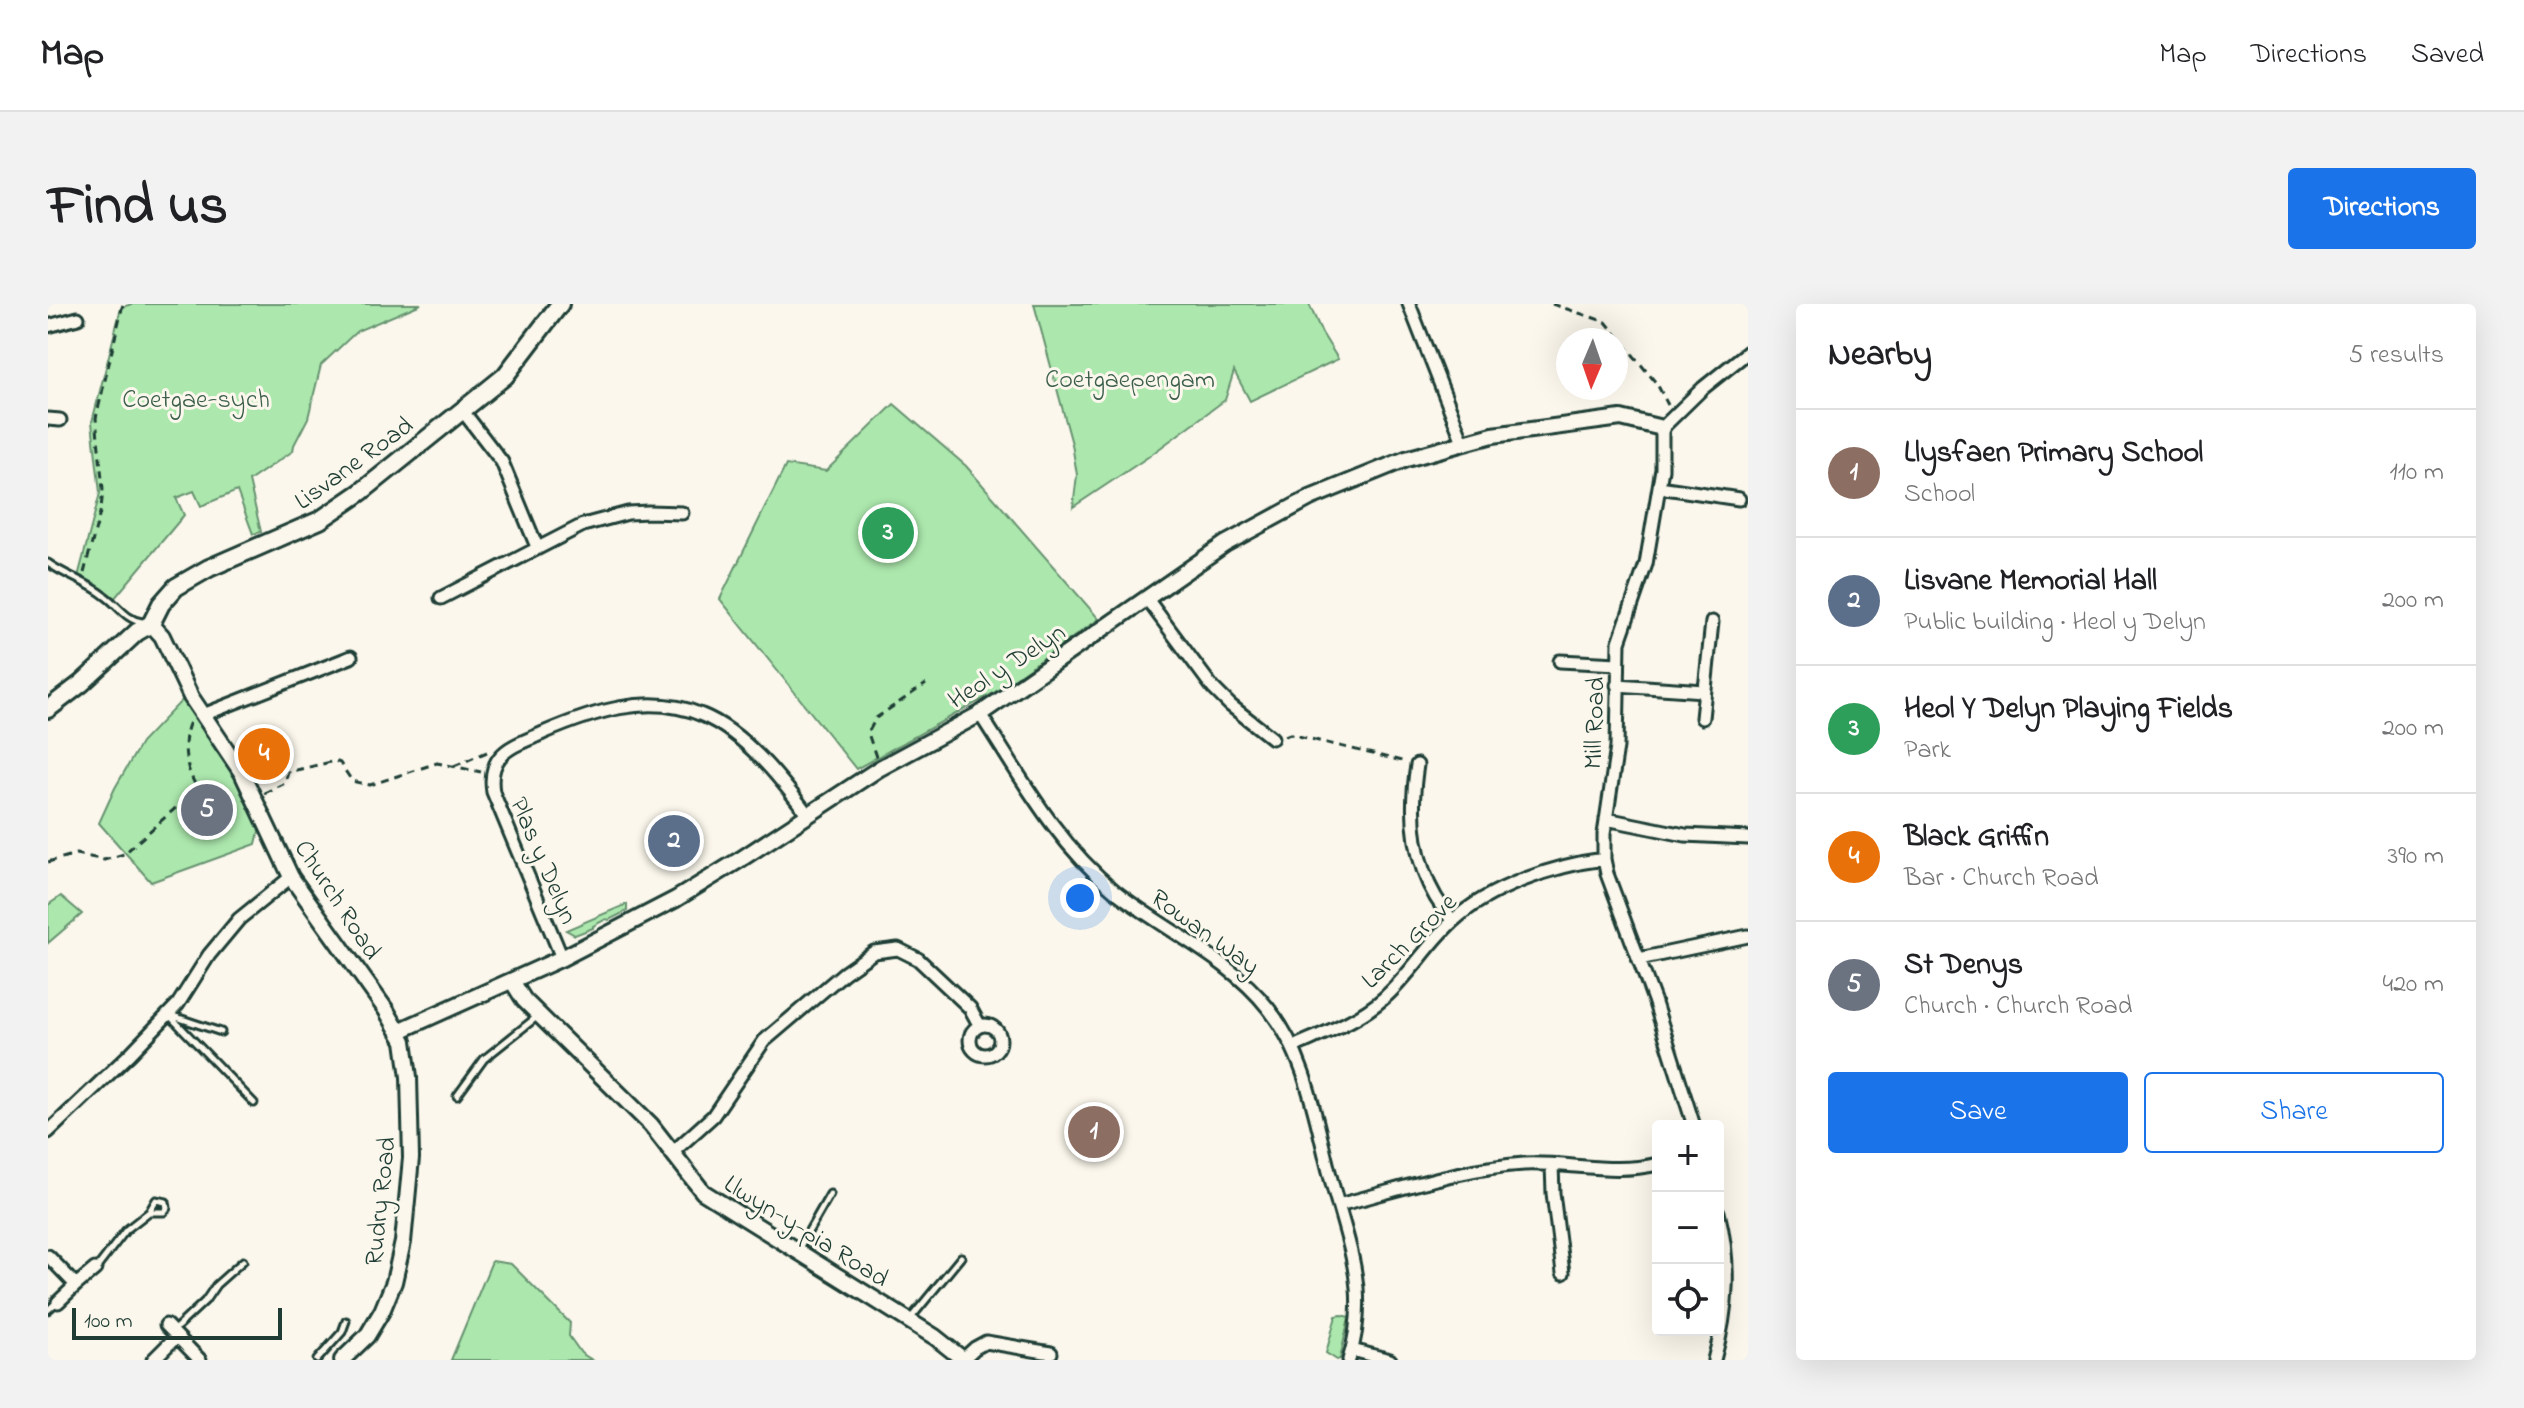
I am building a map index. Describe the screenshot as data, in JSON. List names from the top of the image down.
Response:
{
  "streets": {
    "main road": ["Lisvane Road"],
    "street": [
      "Heol y Delyn",
      "Mill Road",
      "Plas y Delyn",
      "Church Road",
      "Rowan Way",
      "Larch Grove",
      "Rudry Road",
      "Llwyn-y-pia Road"
    ]
  },
  "crossings": [
    ["Lisvane Road", "Church Road"],
    ["Heol y Delyn", "Mill Road"],
    ["Heol y Delyn", "Plas y Delyn"],
    ["Heol y Delyn", "Church Road"],
    ["Heol y Delyn", "Rowan Way"],
    ["Heol y Delyn", "Rudry Road"],
    ["Heol y Delyn", "Llwyn-y-pia Road"],
    ["Mill Road", "Larch Grove"],
    ["Church Road", "Rudry Road"],
    ["Rowan Way", "Larch Grove"]
  ],
  "parks": ["Coetgaepengam", "Coetgae-sych"],
  "scale_bar": "100 m",
  "north": "bottom",
  "page": {
    "header": "Map",
    "nav": ["Map", "Directions", "Saved"],
    "title": "Find us",
    "buttons": [
      "Directions",
      ["Save", "Share"]
    ],
    "heading": ["Nearby", "5 results"],
    "list": [
      {
        "mark": "1",
        "name": "Llysfaen Primary School",
        "note": "School",
        "value": "110 m"
      },
      {
        "mark": "2",
        "name": "Lisvane Memorial Hall",
        "note": "Public building · Heol y Delyn",
        "value": "200 m"
      },
      {
        "mark": "3",
        "name": "Heol Y Delyn Playing Fields",
        "note": "Park",
        "value": "200 m"
      },
      {
        "mark": "4",
        "name": "Black Griffin",
        "note": "Bar · Church Road",
        "value": "390 m"
      },
      {
        "mark": "5",
        "name": "St Denys",
        "note": "Church · Church Road",
        "value": "420 m"
      }
    ],
    "pins": [
      "3",
      "4",
      "5",
      "2",
      "1"
    ],
    "map_buttons": ["+", "−"],
    "scale": "100 m"
  }
}
